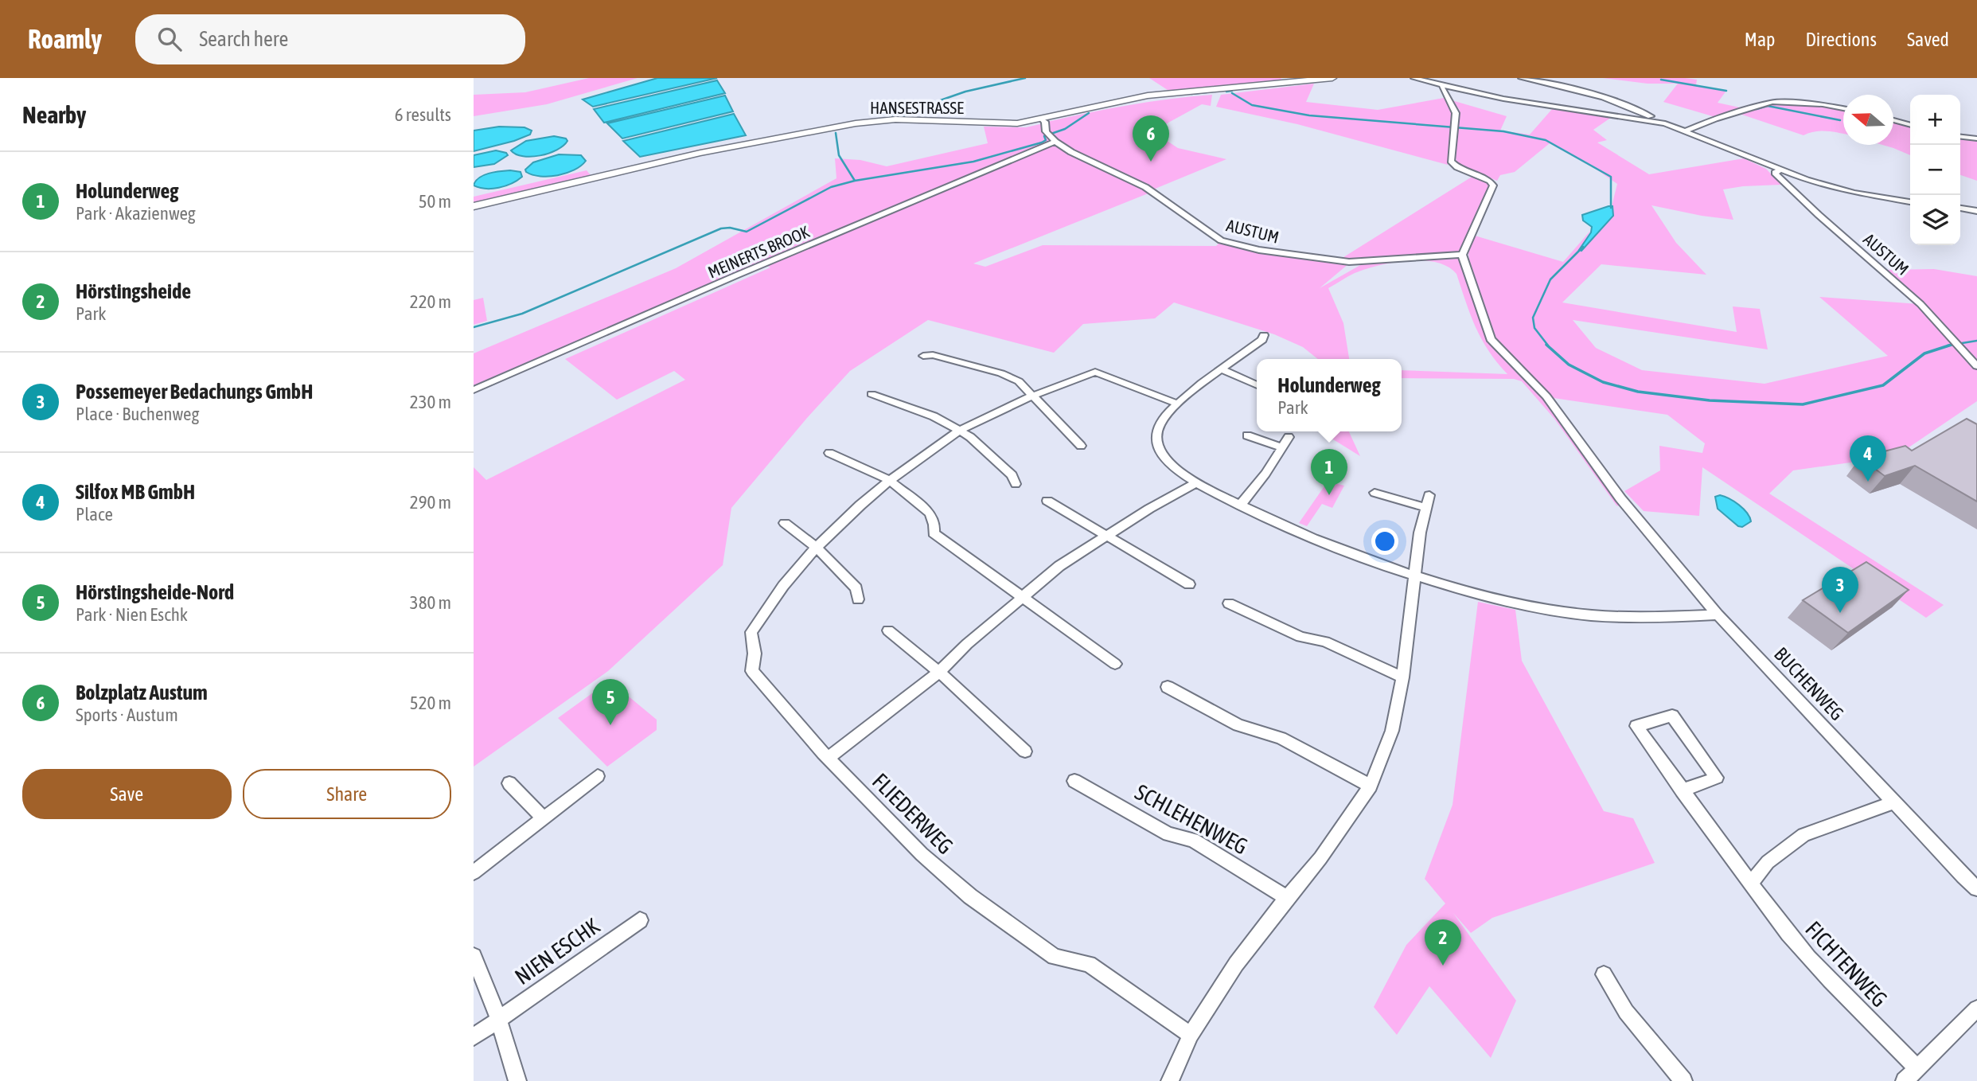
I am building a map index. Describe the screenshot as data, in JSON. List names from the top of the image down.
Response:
{
  "streets": {
    "street": [
      "HANSESTRASSE",
      "AUSTUM",
      "MEINERTS BROOK",
      "BUCHENWEG",
      "FLIEDERWEG",
      "SCHLEHENWEG",
      "NIEN ESCHK",
      "FICHTENWEG"
    ]
  },
  "crossings": [
    ["HANSESTRASSE", "AUSTUM"],
    ["AUSTUM", "MEINERTS BROOK"],
    ["AUSTUM", "BUCHENWEG"]
  ],
  "north": "left",
  "page": {
    "header": "Roamly",
    "search": "Search here",
    "nav": ["Map", "Directions", "Saved"],
    "heading": ["Nearby", "6 results"],
    "map_buttons": ["+", "−"],
    "pins": [
      "6",
      "4",
      "1",
      "3",
      "5",
      "2"
    ],
    "list": [
      {
        "mark": "1",
        "name": "Holunderweg",
        "note": "Park · Akazienweg",
        "value": "50 m"
      },
      {
        "mark": "2",
        "name": "Hörstingsheide",
        "note": "Park",
        "value": "220 m"
      },
      {
        "mark": "3",
        "name": "Possemeyer Bedachungs GmbH",
        "note": "Place · Buchenweg",
        "value": "230 m"
      },
      {
        "mark": "4",
        "name": "Silfox MB GmbH",
        "note": "Place",
        "value": "290 m"
      },
      {
        "mark": "5",
        "name": "Hörstingsheide-Nord",
        "note": "Park · Nien Eschk",
        "value": "380 m"
      },
      {
        "mark": "6",
        "name": "Bolzplatz Austum",
        "note": "Sports · Austum",
        "value": "520 m"
      }
    ],
    "popup": ["Holunderweg", "Park"],
    "buttons": ["Save", "Share"]
  }
}
